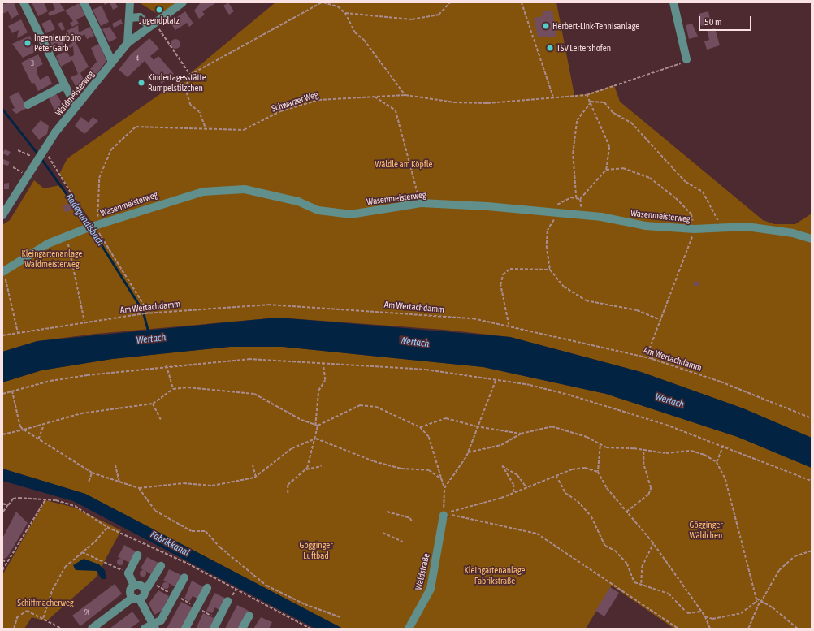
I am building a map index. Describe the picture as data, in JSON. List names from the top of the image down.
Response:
{
  "streets": {
    "street": ["Waldmeisterweg", "Wasenmeisterweg", "Waldstraße"],
    "path": ["Schwarzer Weg", "Am Wertachdamm"]
  },
  "crossings": [
    ["Schwarzer Weg", "Wasenmeisterweg"]
  ],
  "water": ["Radegundisbach", "Wertach", "Fabrikkanal"],
  "parks": [
    "Wäldle am Köpfle",
    "Kleingartenanlage Waldmeisterweg",
    "Gögginger Wäldchen",
    "Gögginger Luftbad",
    "Kleingartenanlage Fabrikstraße",
    "Schiffmacherweg"
  ],
  "places": [
    "Jugendplatz",
    "Herbert-Link-Tennisanlage",
    "Ingenieurbüro Peter Garb",
    "TSV Leitershofen",
    "Kindertagesstätte Rumpelstilzchen"
  ],
  "house_numbers": ["4", "3", "9f"],
  "scale_bar": "50 m"
}
